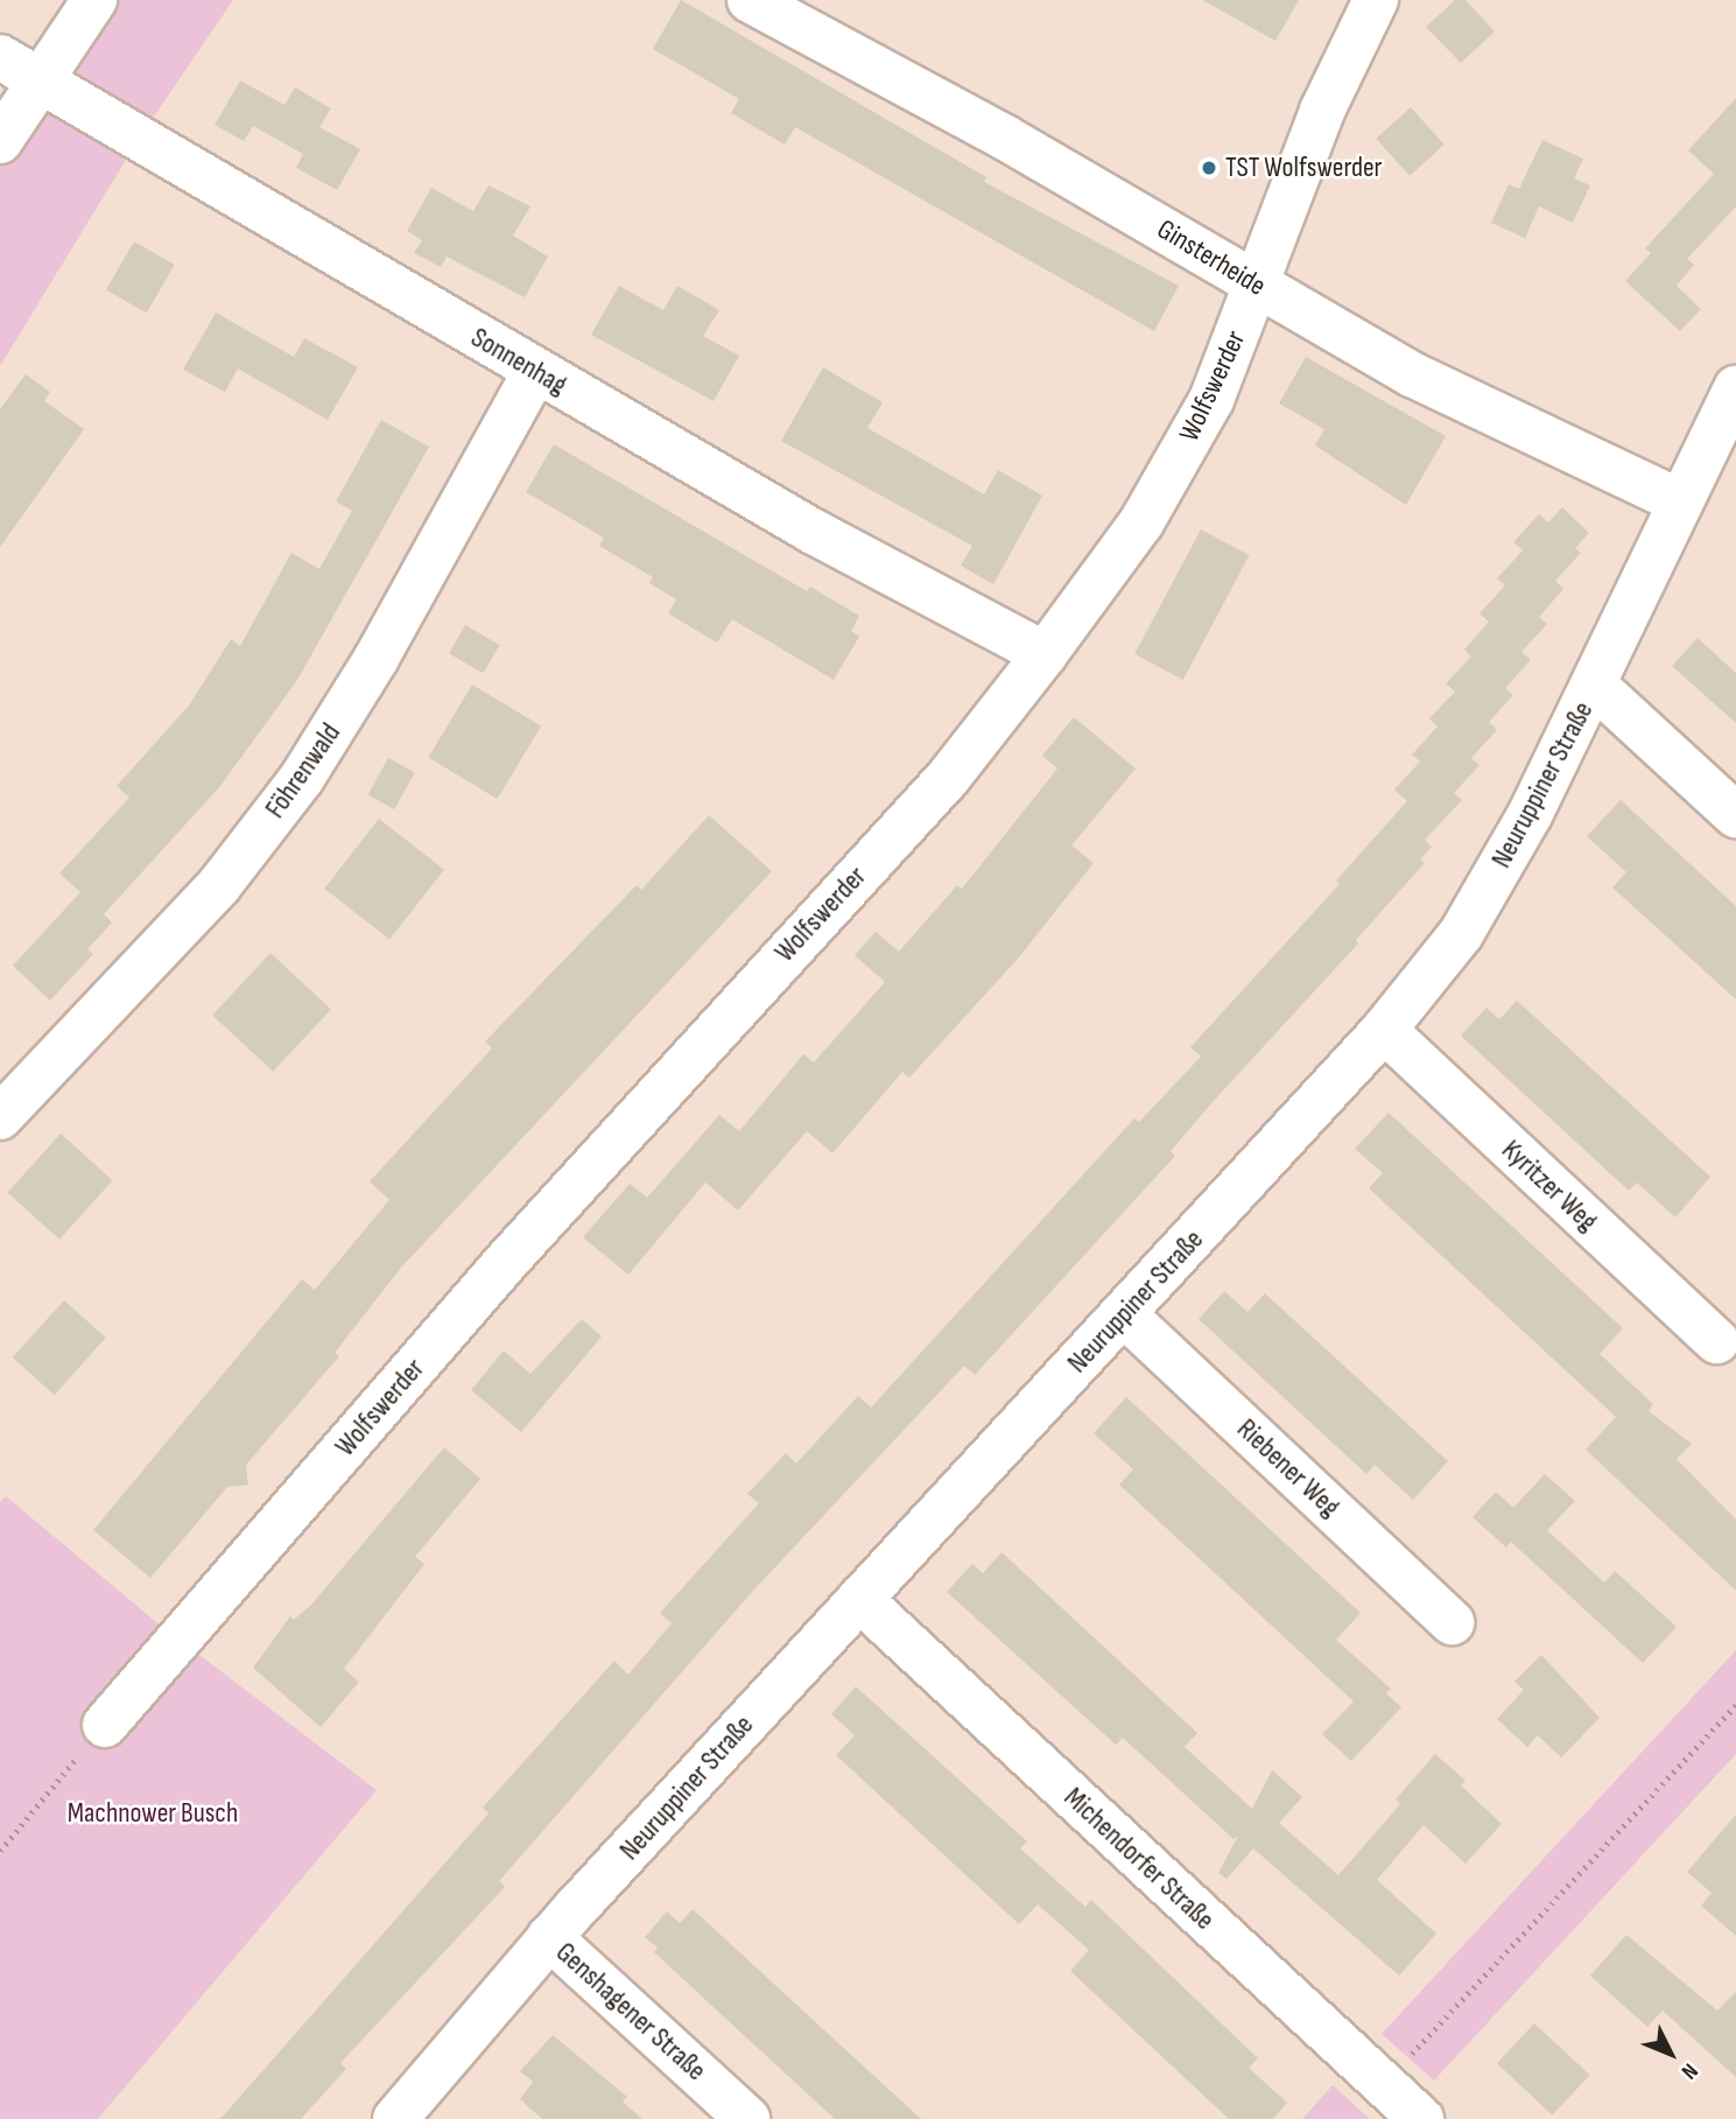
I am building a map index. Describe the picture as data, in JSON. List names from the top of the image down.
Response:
{
  "streets": {
    "street": [
      "Ginsterheide",
      "Sonnenhag",
      "Wolfswerder",
      "Föhrenwald",
      "Neuruppiner Straße",
      "Kyritzer Weg",
      "Riebener Weg",
      "Michendorfer Straße",
      "Genshagener Straße"
    ]
  },
  "crossings": [
    ["Ginsterheide", "Wolfswerder"],
    ["Ginsterheide", "Neuruppiner Straße"],
    ["Sonnenhag", "Wolfswerder"],
    ["Sonnenhag", "Föhrenwald"],
    ["Neuruppiner Straße", "Kyritzer Weg"],
    ["Neuruppiner Straße", "Riebener Weg"],
    ["Neuruppiner Straße", "Michendorfer Straße"],
    ["Neuruppiner Straße", "Genshagener Straße"]
  ],
  "parks": ["Machnower Busch"],
  "places": ["TST Wolfswerder"],
  "north": "bottom right"
}
